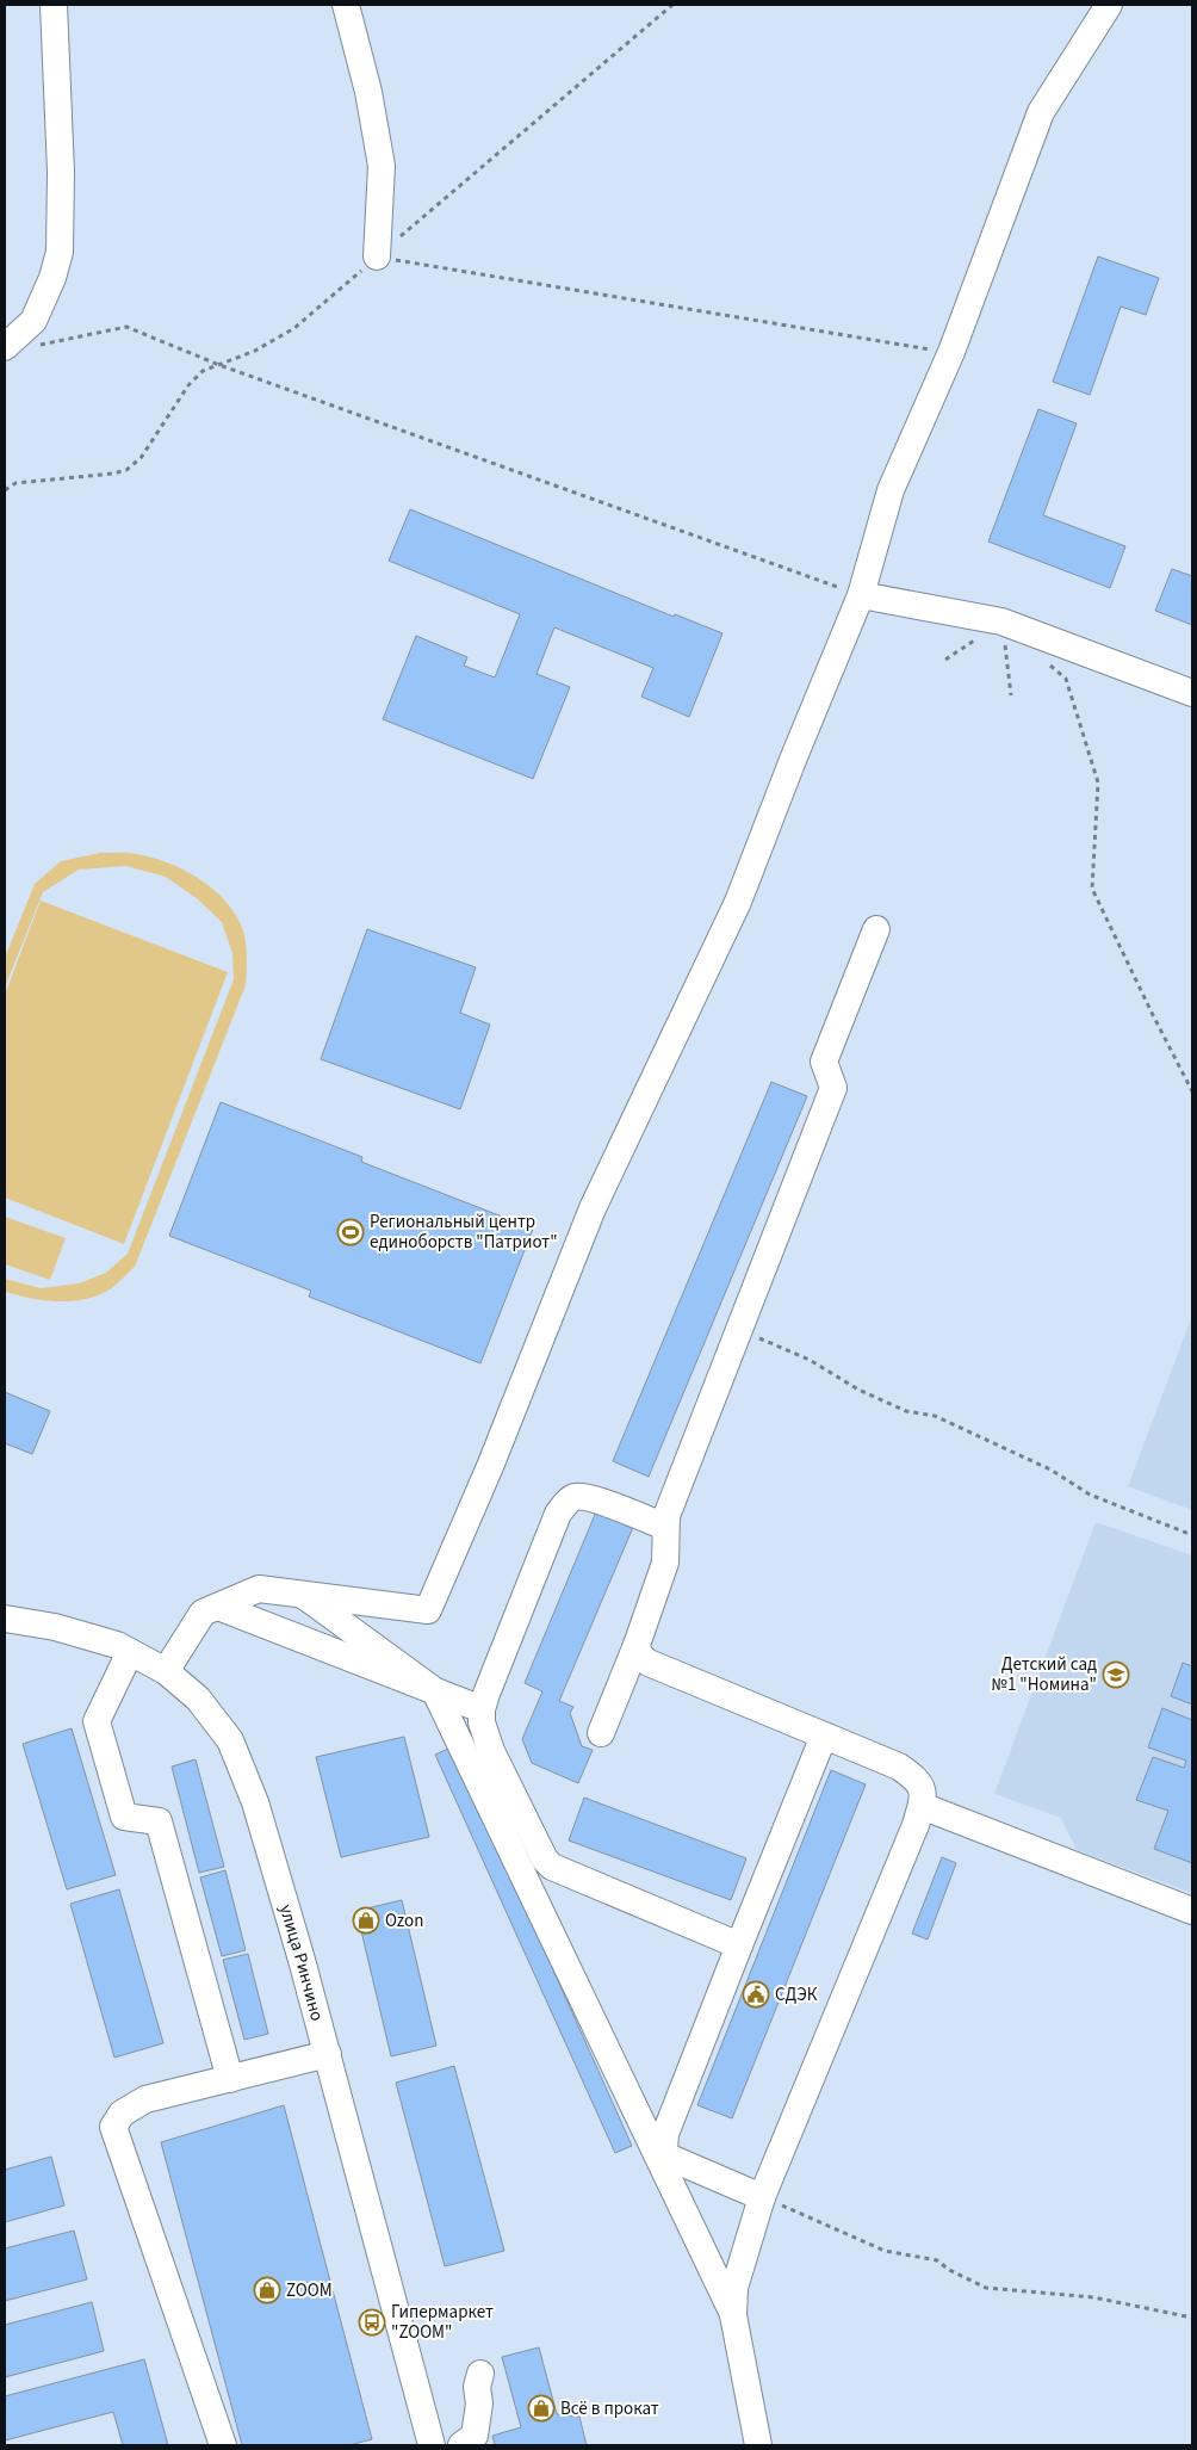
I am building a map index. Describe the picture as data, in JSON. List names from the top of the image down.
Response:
{
  "streets": {
    "street": ["улица Ринчино"]
  },
  "places": {
    "sports": ["Региональный центр единоборств \"Патриот\""],
    "school or university": ["Детский сад №1 \"Номина\""],
    "shop": ["Ozon", "ZOOM", "Всё в прокат"],
    "public building": ["СДЭК"],
    "bus stop": ["Гипермаркет \"ZOOM\""]
  }
}
